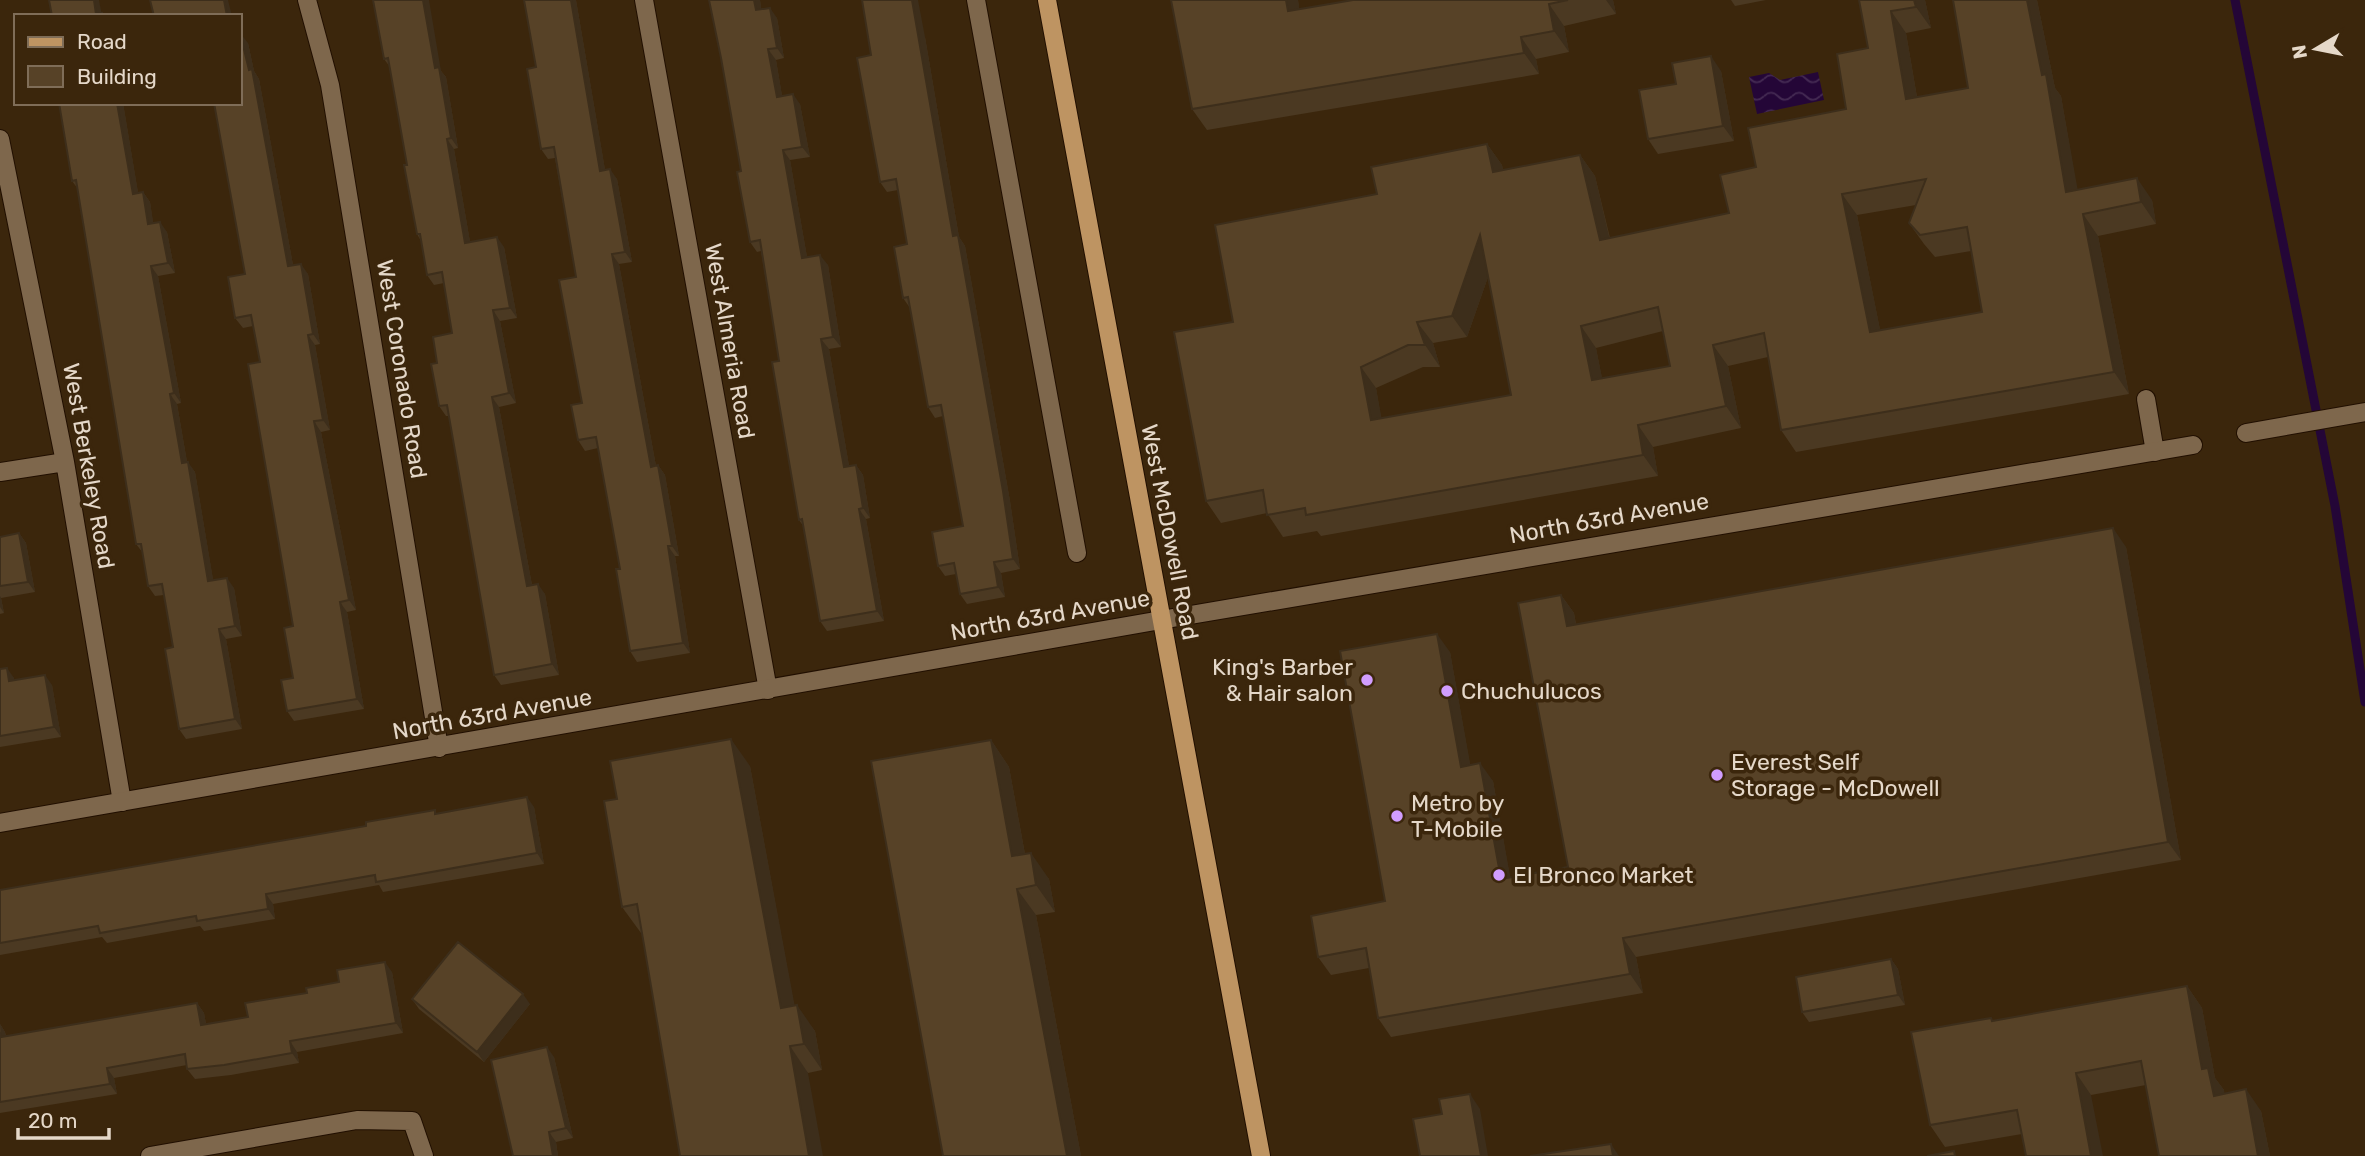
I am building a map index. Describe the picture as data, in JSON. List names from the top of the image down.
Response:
{
  "streets": {
    "main road": ["West McDowell Road"],
    "street": [
      "West Almeria Road",
      "West Coronado Road",
      "West Berkeley Road",
      "North 63rd Avenue"
    ]
  },
  "crossings": [
    ["West Almeria Road", "North 63rd Avenue"],
    ["West Coronado Road", "North 63rd Avenue"],
    ["West Berkeley Road", "North 63rd Avenue"],
    ["North 63rd Avenue", "West McDowell Road"]
  ],
  "places": [
    "King's Barber & Hair salon",
    "Chuchulucos",
    "Everest Self Storage - McDowell",
    "Metro by T-Mobile",
    "El Bronco Market"
  ],
  "legend": ["Road", "Building"],
  "scale_bar": "20 m",
  "north": "left"
}
